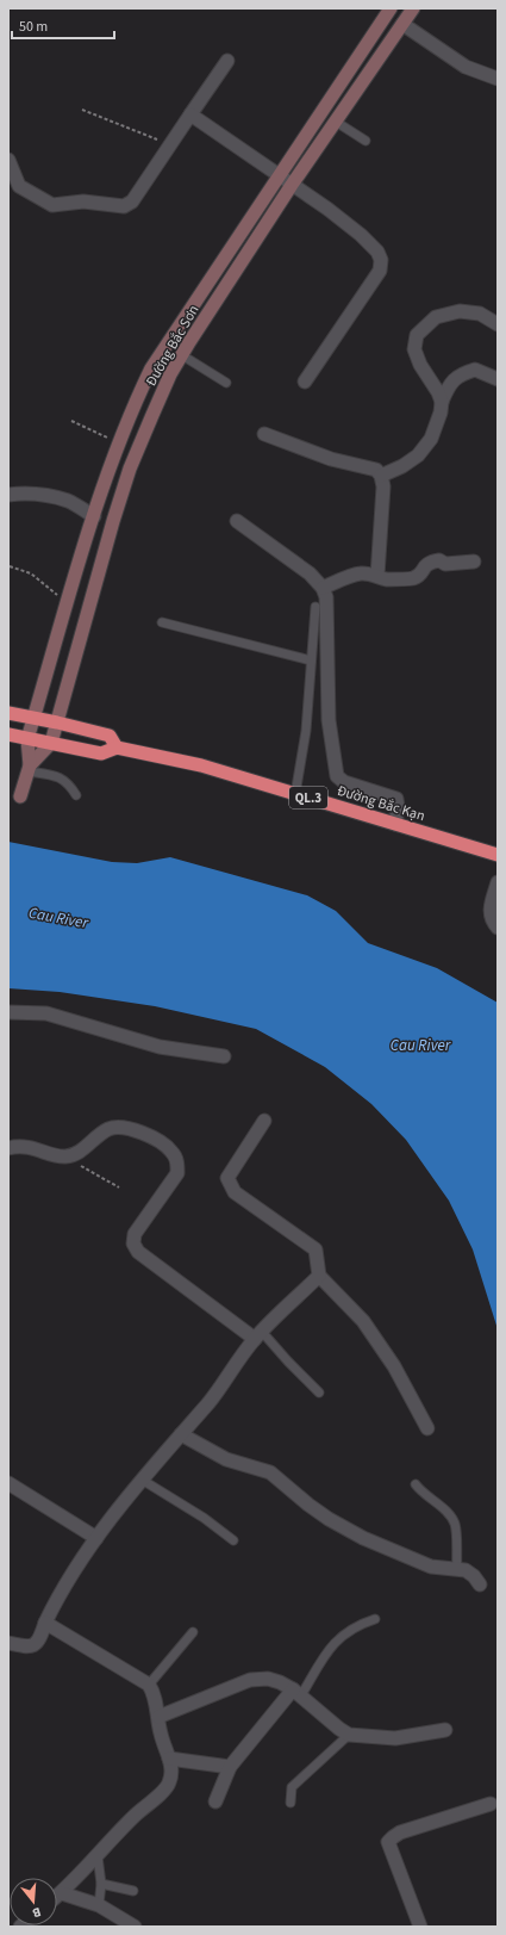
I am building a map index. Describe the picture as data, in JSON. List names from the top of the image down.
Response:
{
  "streets": {
    "highway": ["QL.3", "Đường Bắc Kạn"],
    "main road": ["Đường Bắc Sơn"]
  },
  "crossings": [
    ["Đường Bắc Sơn", "Đường Bắc Kạn"]
  ],
  "water": ["Cau River"],
  "scale_bar": "50 m",
  "north": "bottom"
}
